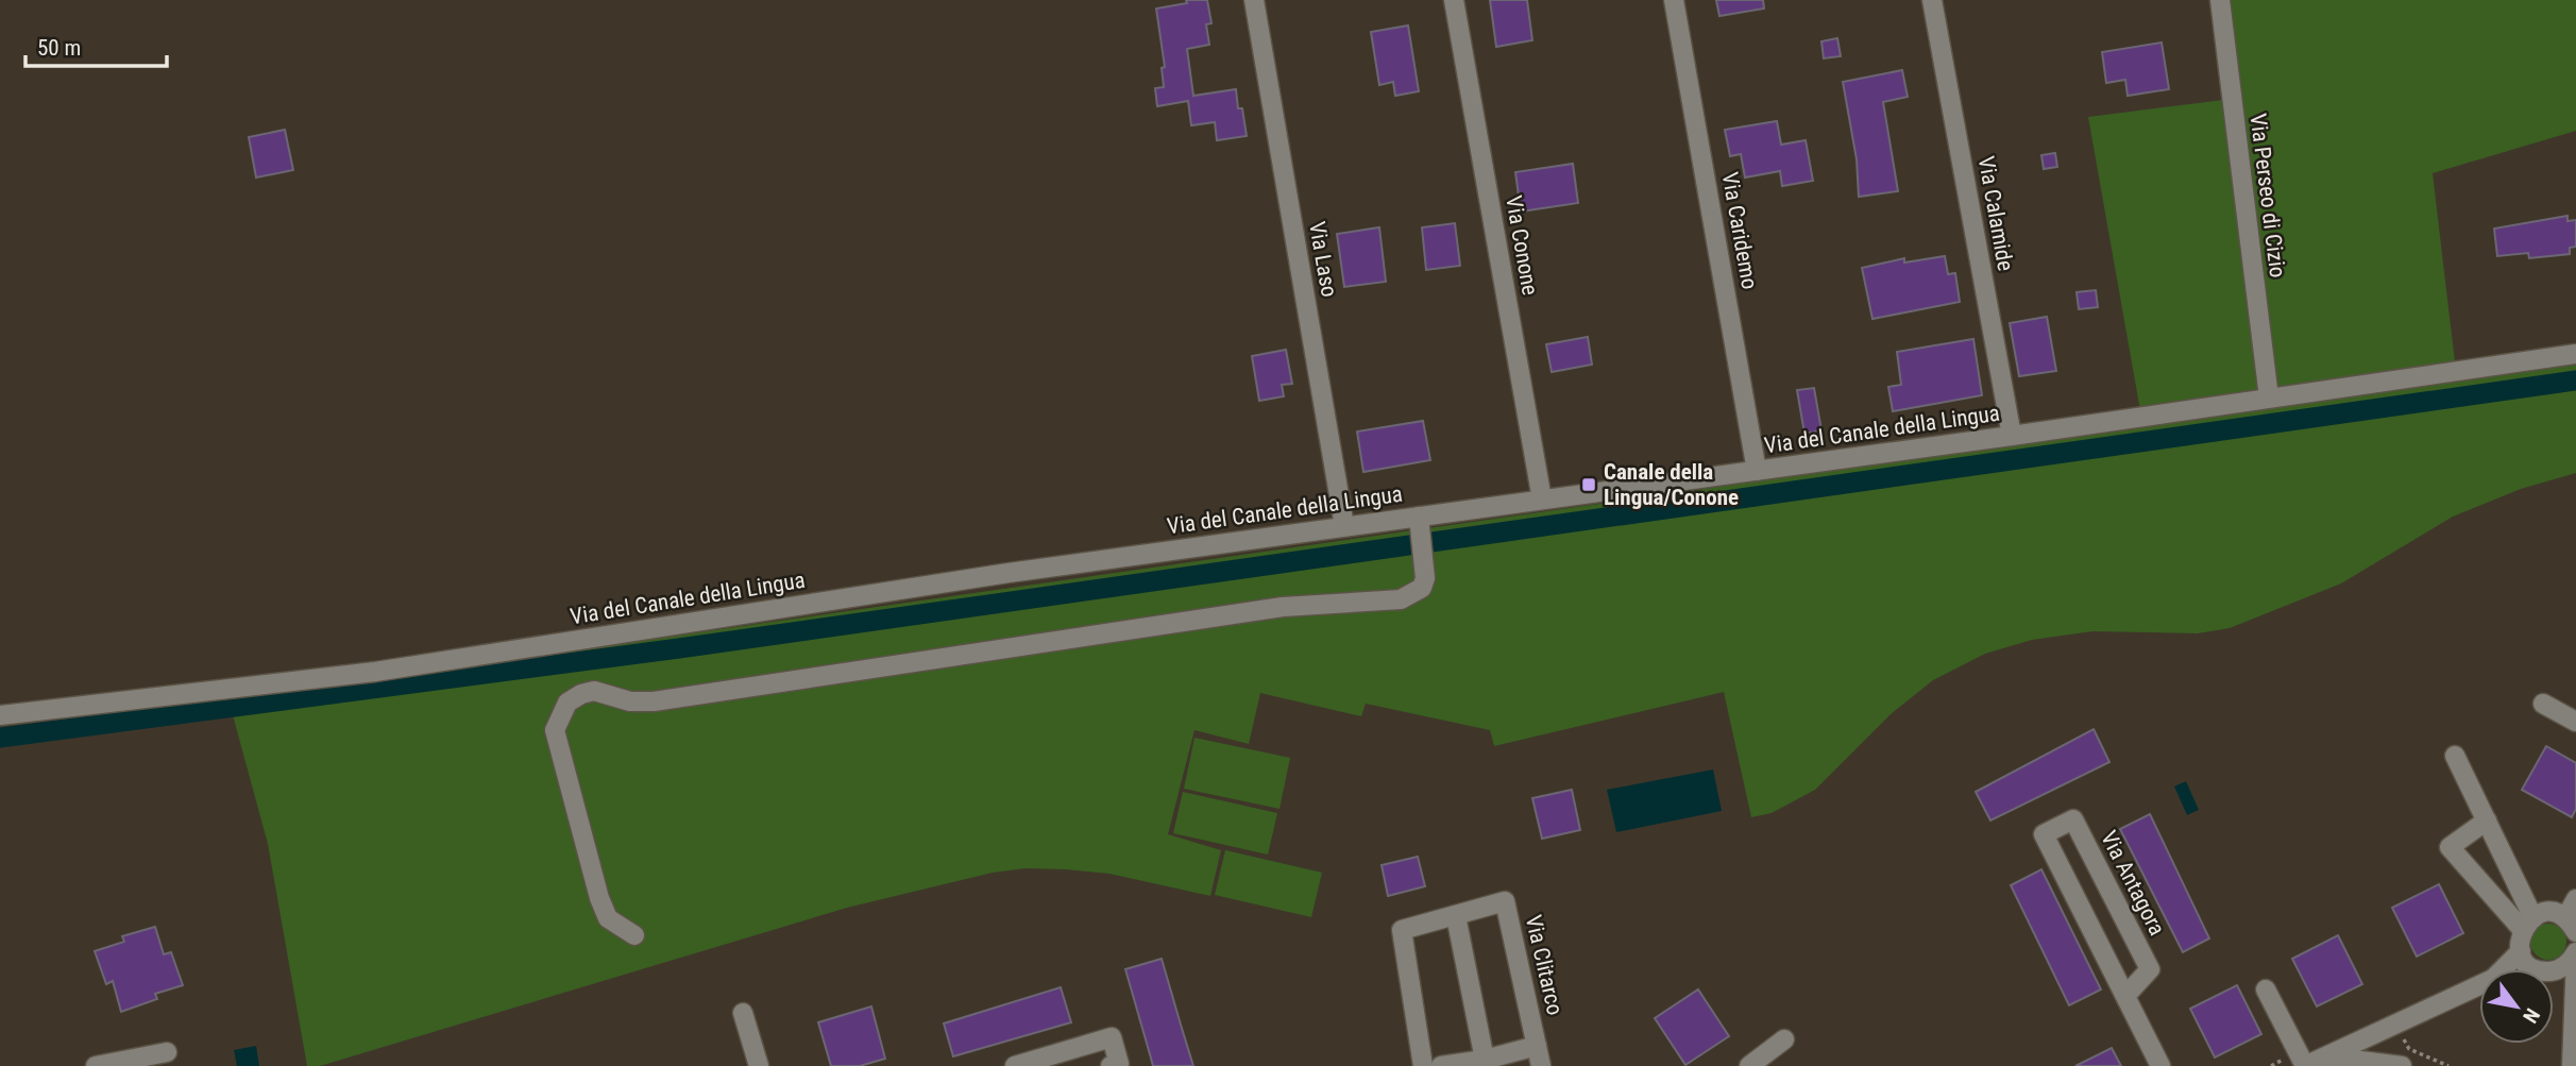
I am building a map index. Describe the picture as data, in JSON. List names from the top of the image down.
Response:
{
  "streets": {
    "street": [
      "Via Perseo di Cizio",
      "Via Calamide",
      "Via Caridemo",
      "Via Conone",
      "Via Laso",
      "Via del Canale della Lingua",
      "Via Antagora",
      "Via Clitarco"
    ]
  },
  "crossings": [
    ["Via Perseo di Cizio", "Via del Canale della Lingua"],
    ["Via Calamide", "Via del Canale della Lingua"],
    ["Via Caridemo", "Via del Canale della Lingua"],
    ["Via Conone", "Via del Canale della Lingua"],
    ["Via Laso", "Via del Canale della Lingua"]
  ],
  "places": {
    "transit": ["Canale della Lingua/Conone"]
  },
  "scale_bar": "50 m",
  "north": "bottom right"
}
